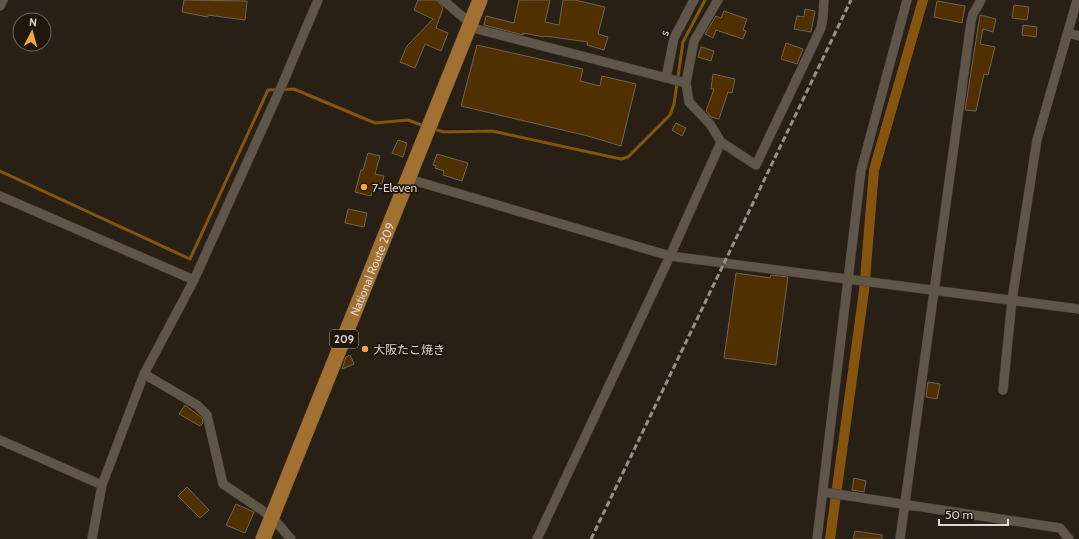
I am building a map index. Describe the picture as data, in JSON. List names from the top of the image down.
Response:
{
  "streets": {
    "highway": ["National Route 209", "209"],
    "street": ["s"]
  },
  "places": ["7-Eleven", "大阪たこ焼き"],
  "scale_bar": "50 m",
  "north": "top"
}
